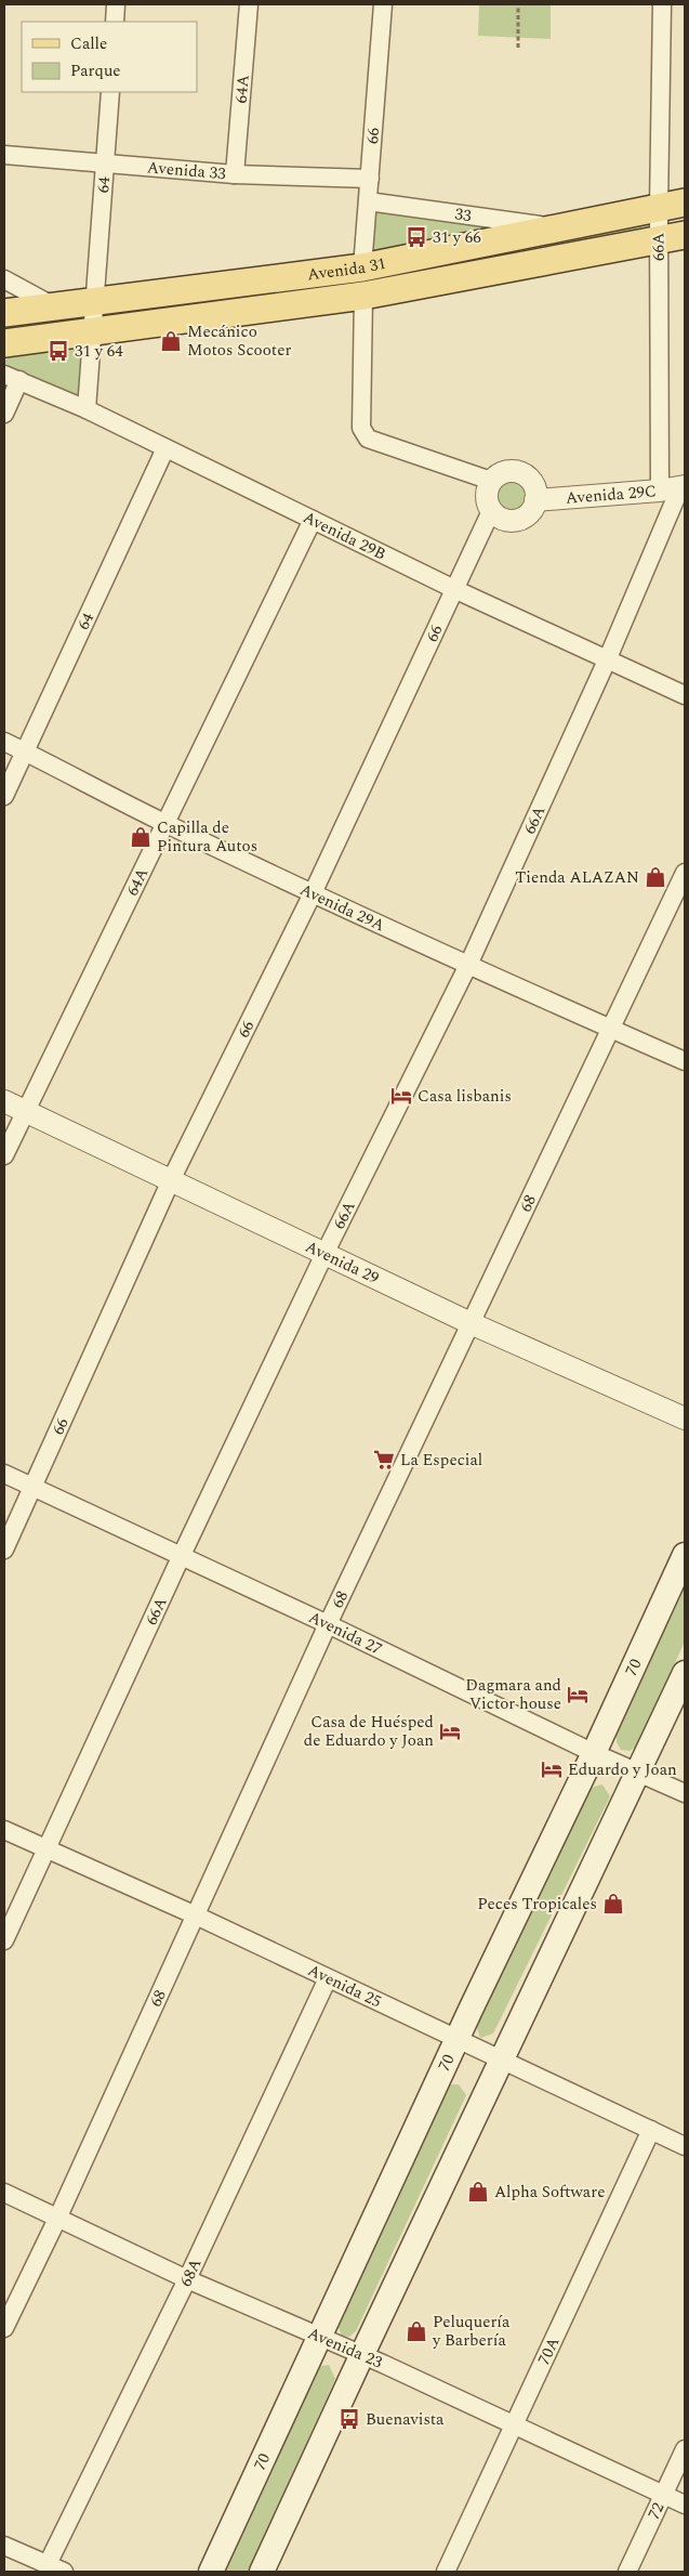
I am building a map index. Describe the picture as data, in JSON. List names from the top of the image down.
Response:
{
  "streets": {
    "main road": ["Avenida 31", "70"],
    "street": [
      "64A",
      "66",
      "Avenida 33",
      "64",
      "33",
      "66A",
      "Avenida 29C",
      "Avenida 29B",
      "Avenida 29A",
      "68",
      "Avenida 29",
      "Avenida 27",
      "Avenida 25",
      "68A",
      "Avenida 23",
      "70A",
      "72"
    ]
  },
  "crossings": [
    ["64A", "Avenida 33"],
    ["64A", "Avenida 29B"],
    ["64A", "Avenida 29A"],
    ["64A", "Avenida 29"],
    ["66", "Avenida 33"],
    ["66", "33"],
    ["66", "Avenida 31"],
    ["66", "Avenida 29C"],
    ["66", "Avenida 29B"],
    ["66", "Avenida 29A"],
    ["66", "Avenida 29"],
    ["66", "Avenida 27"],
    ["Avenida 33", "64"],
    ["64", "Avenida 31"],
    ["64", "Avenida 29B"],
    ["64", "Avenida 29A"],
    ["33", "Avenida 31"],
    ["66A", "Avenida 31"],
    ["66A", "Avenida 29C"],
    ["66A", "Avenida 29B"],
    ["66A", "Avenida 29A"],
    ["66A", "Avenida 29"],
    ["66A", "Avenida 27"],
    ["66A", "Avenida 25"],
    ["Avenida 29A", "68"],
    ["68", "Avenida 29"],
    ["68", "Avenida 27"],
    ["68", "Avenida 25"],
    ["68", "Avenida 23"],
    ["Avenida 27", "70"],
    ["70", "Avenida 25"],
    ["70", "Avenida 23"],
    ["Avenida 25", "68A"],
    ["Avenida 25", "70A"],
    ["68A", "Avenida 23"],
    ["Avenida 23", "70A"],
    ["Avenida 23", "72"]
  ],
  "places": {
    "bus stop": ["31 y 66", "31 y 64", "Buenavista"],
    "shop": [
      "Mecánico Motos Scooter",
      "Capilla de Pintura Autos",
      "Tienda ALAZAN",
      "Peces Tropicales",
      "Alpha Software",
      "Peluquería y Barbería"
    ],
    "hotel": [
      "Casa lisbanis",
      "Dagmara and Victor house",
      "Casa de Huésped de Eduardo y Joan",
      "Eduardo y Joan"
    ],
    "supermarket": ["La Especial"]
  },
  "legend": ["Calle", "Parque"]
}
